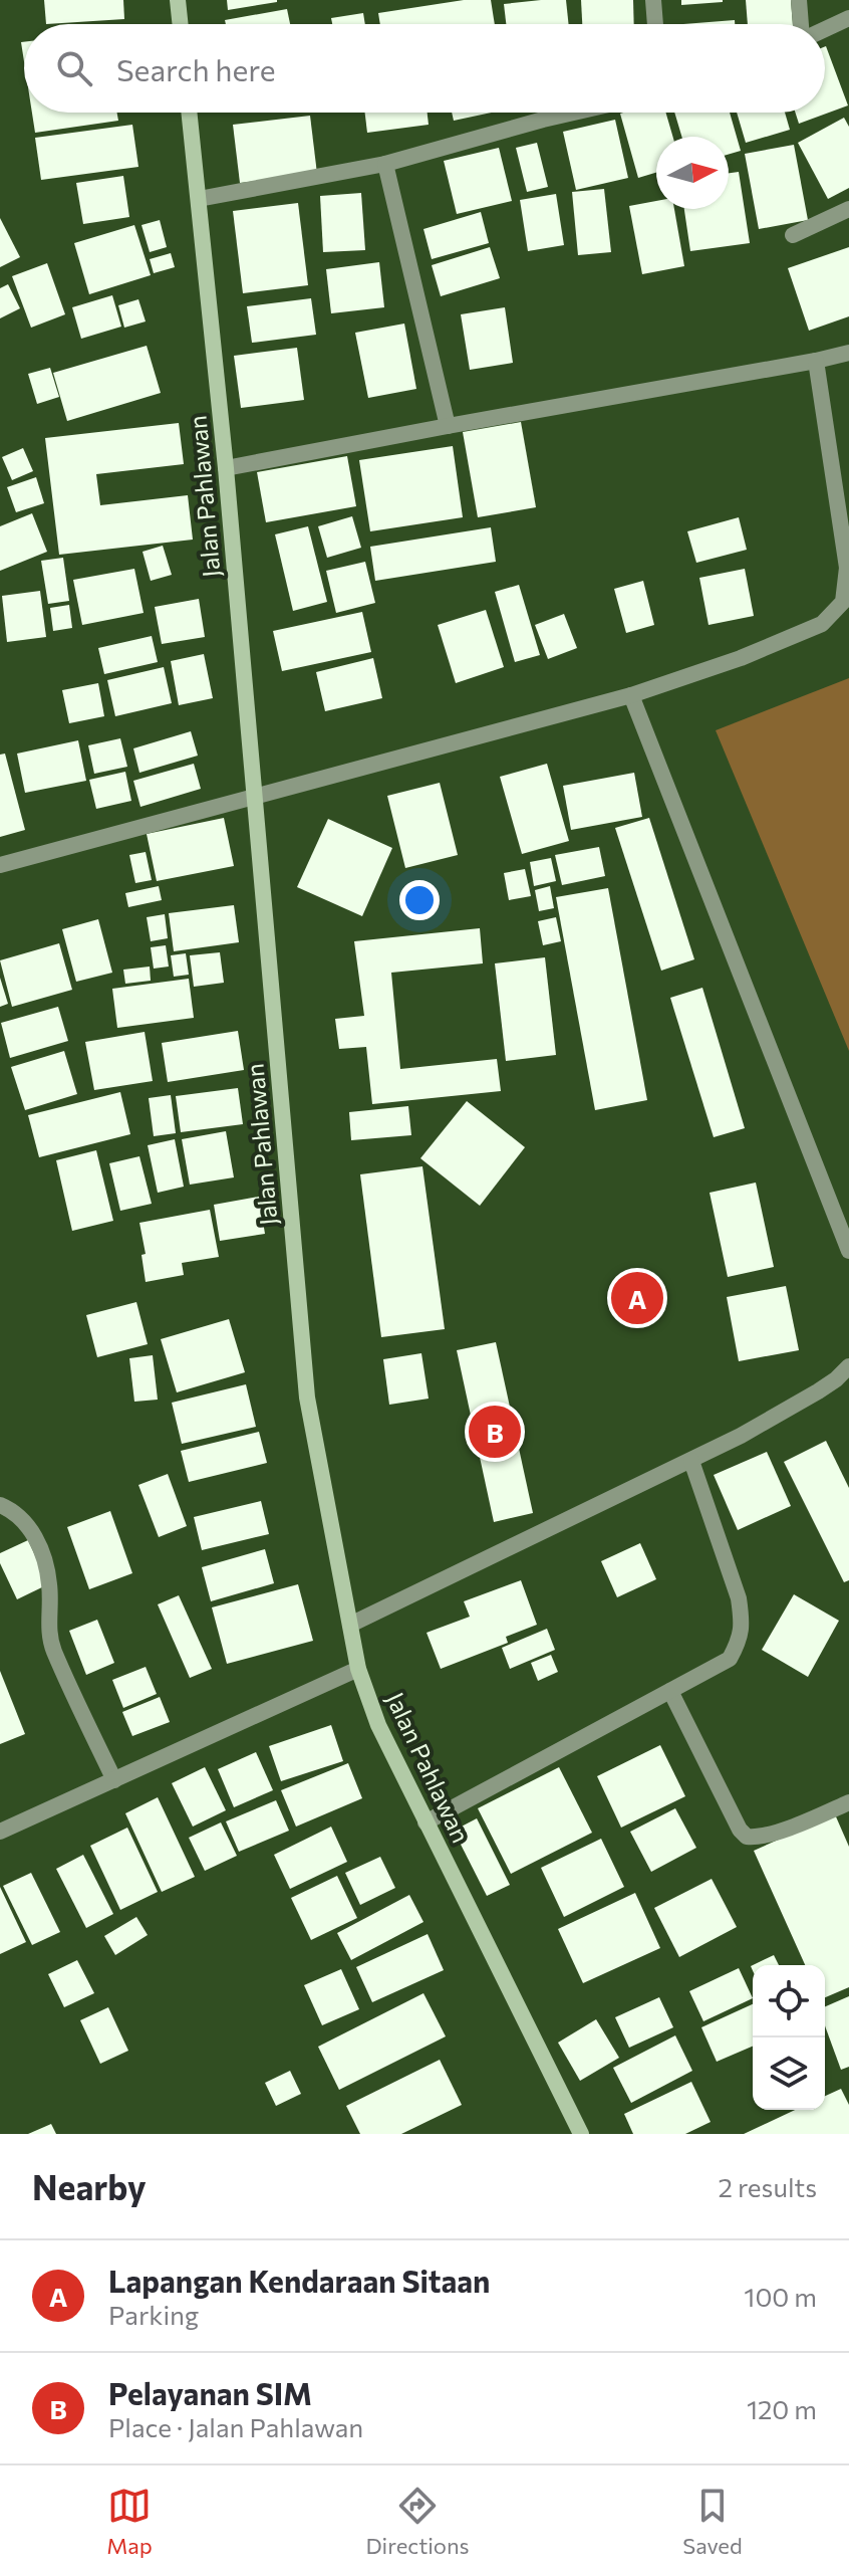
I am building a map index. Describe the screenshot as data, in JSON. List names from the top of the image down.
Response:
{
  "streets": {
    "street": ["Jalan Pahlawan"]
  },
  "north": "right",
  "page": {
    "search": "Search here",
    "pins": ["A", "B"],
    "heading": ["Nearby", "2 results"],
    "list": [
      {
        "mark": "A",
        "name": "Lapangan Kendaraan Sitaan",
        "note": "Parking",
        "value": "100 m"
      },
      {
        "mark": "B",
        "name": "Pelayanan SIM",
        "note": "Place · Jalan Pahlawan",
        "value": "120 m"
      }
    ],
    "nav": ["Map", "Directions", "Saved"]
  }
}
